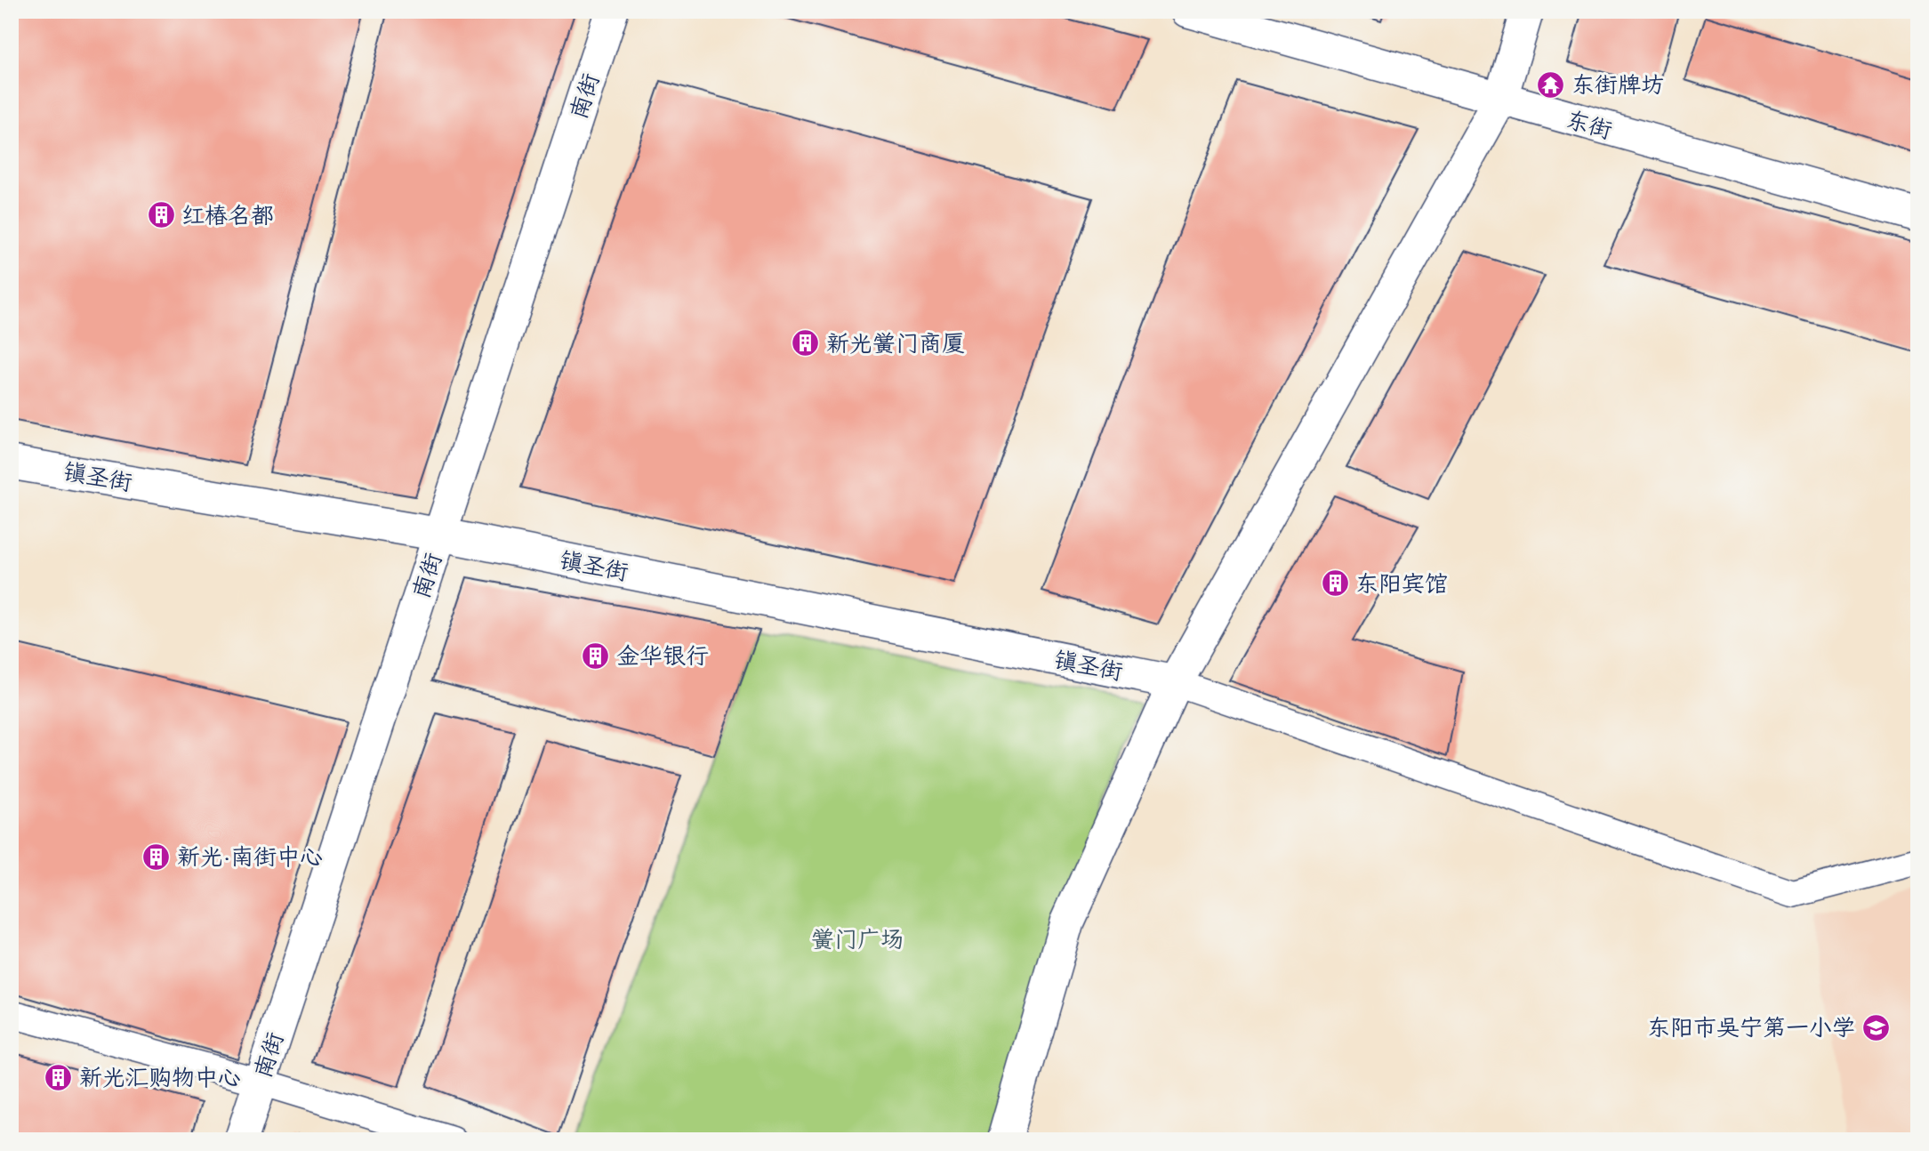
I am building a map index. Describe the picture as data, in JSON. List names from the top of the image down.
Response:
{
  "streets": {
    "street": ["南街", "东街", "镇圣街"]
  },
  "crossings": [
    ["南街", "镇圣街"]
  ],
  "parks": ["黉门广场"],
  "places": {
    "temple": ["东街牌坊"],
    "building": [
      "红椿名都",
      "新光黉门商厦",
      "东阳宾馆",
      "金华银行",
      "新光·南街中心",
      "新光汇购物中心"
    ],
    "school or university": ["东阳市吴宁第一小学"]
  }
}
